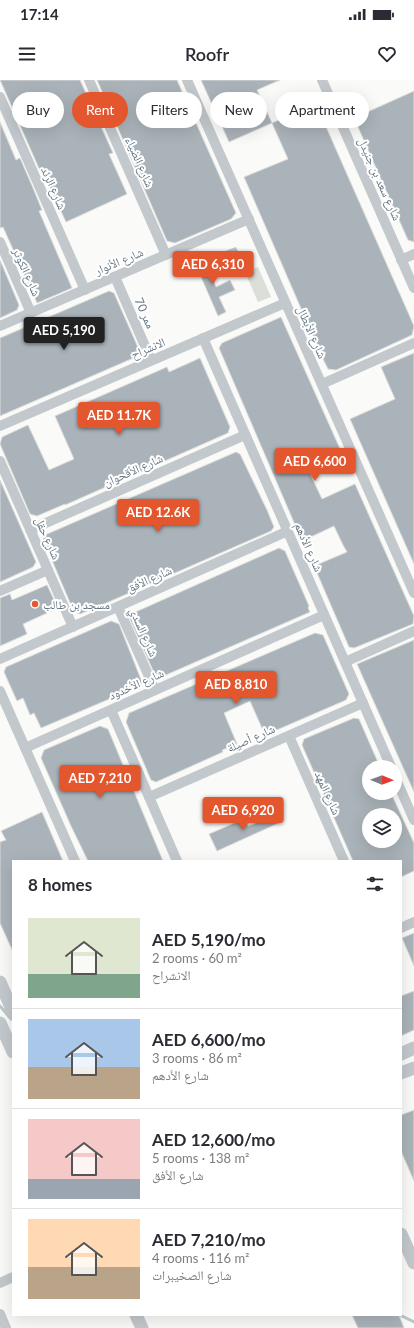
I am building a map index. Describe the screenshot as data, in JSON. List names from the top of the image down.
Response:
{
  "streets": {
    "street": [
      "شارع الضياء",
      "شارع سعد بن جنيدل",
      "شارع الرئد",
      "شارع الأنوار",
      "شارع الكوثر",
      "ممر 70",
      "شارع الأبطال",
      "الانشراح",
      "شارع الأقحوان",
      "شارع حقل",
      "شارع الأدهم",
      "شارع الأفق",
      "شارع السدي",
      "شارع الأخدود",
      "شارع أصيلة",
      "شارع المهد"
    ]
  },
  "crossings": [
    ["شارع الضياء", "شارع الأنوار"],
    ["شارع الرئد", "شارع الأنوار"],
    ["شارع الأنوار", "شارع الكوثر"],
    ["شارع الأنوار", "ممر 70"],
    ["شارع الأنوار", "شارع الأبطال"],
    ["ممر 70", "الانشراح"],
    ["شارع الأبطال", "الانشراح"],
    ["الانشراح", "شارع الأدهم"],
    ["شارع الأقحوان", "شارع حقل"],
    ["شارع الأقحوان", "شارع الأدهم"],
    ["شارع حقل", "شارع الأفق"],
    ["شارع الأدهم", "شارع الأفق"],
    ["شارع الأدهم", "شارع الأخدود"],
    ["شارع الأدهم", "شارع أصيلة"],
    ["شارع الأفق", "شارع السدي"],
    ["شارع السدي", "شارع الأخدود"],
    ["شارع أصيلة", "شارع المهد"]
  ],
  "places": ["مسجد بن طالب"],
  "north": "right",
  "page": {
    "status": "17:14",
    "header": "Roofr",
    "chip": [
      "Buy",
      "Rent",
      "Filters",
      "New",
      "Apartment"
    ],
    "price": [
      "AED 6,310",
      "AED 5,190",
      "AED 11.7K",
      "AED 6,600",
      "AED 12.6K",
      "AED 8,810",
      "AED 7,210",
      "AED 6,920"
    ],
    "heading": "8 homes",
    "list": [
      {
        "name": "AED 5,190/mo",
        "note": "2 rooms · 60 m² · الانشراح"
      },
      {
        "name": "AED 6,600/mo",
        "note": "3 rooms · 86 m² · شارع الأدهم"
      },
      {
        "name": "AED 12,600/mo",
        "note": "5 rooms · 138 m² · شارع الأفق"
      },
      {
        "name": "AED 7,210/mo",
        "note": "4 rooms · 116 m² · شارع الصخيبرات"
      }
    ]
  }
}
